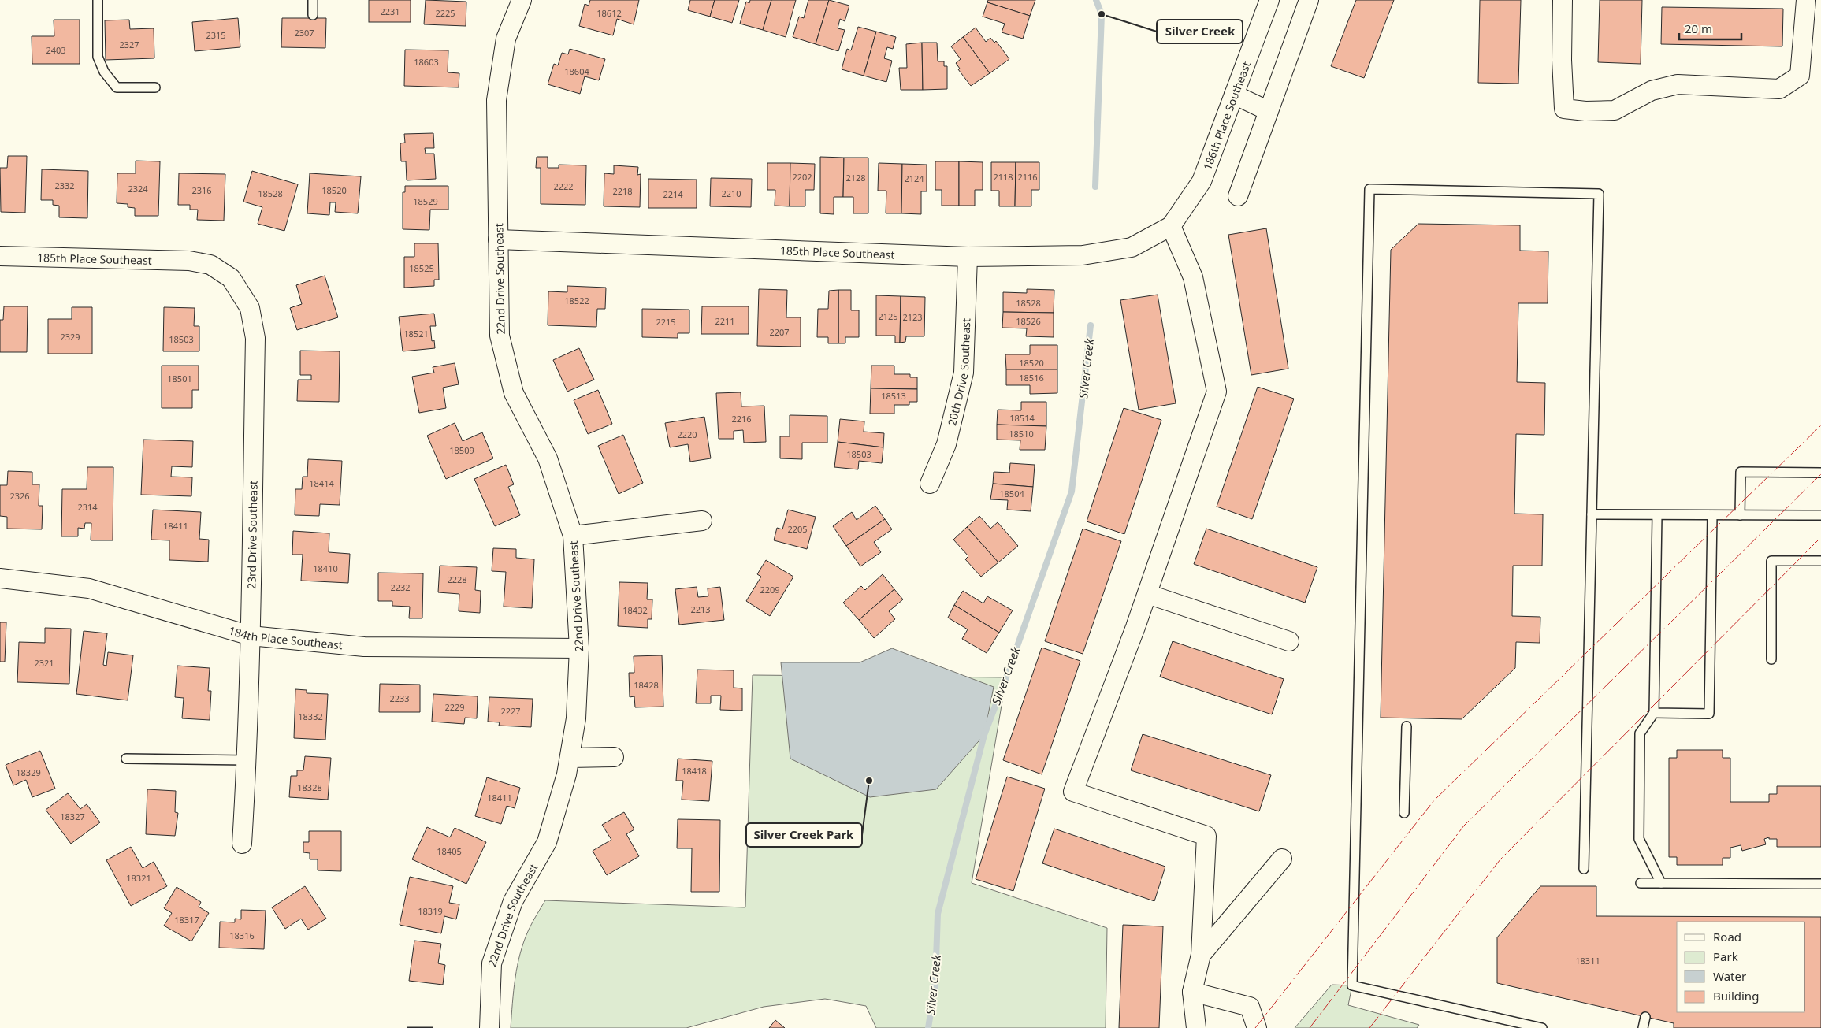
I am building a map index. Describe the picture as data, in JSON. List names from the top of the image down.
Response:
{
  "streets": {
    "street": [
      "186th Place Southeast",
      "185th Place Southeast",
      "22nd Drive Southeast",
      "20th Drive Southeast",
      "23rd Drive Southeast",
      "184th Place Southeast"
    ]
  },
  "crossings": [
    ["186th Place Southeast", "185th Place Southeast"],
    ["185th Place Southeast", "22nd Drive Southeast"],
    ["185th Place Southeast", "20th Drive Southeast"],
    ["185th Place Southeast", "23rd Drive Southeast"],
    ["22nd Drive Southeast", "184th Place Southeast"],
    ["23rd Drive Southeast", "184th Place Southeast"]
  ],
  "water": ["Silver Creek"],
  "places": ["Silver Creek", "Silver Creek Park"],
  "house_numbers": [
    "2231",
    "2225",
    "18612",
    "2307",
    "2315",
    "2327",
    "2403",
    "18603",
    "18604",
    "2202",
    "2118",
    "2116",
    "2128",
    "2124",
    "2332",
    "2222",
    "2324",
    "2316",
    "18520",
    "2218",
    "18528",
    "2210",
    "2214",
    "18529",
    "18525",
    "18522",
    "18528",
    "2125",
    "2123",
    "2211",
    "18526",
    "2215",
    "2207",
    "18521",
    "2329",
    "18503",
    "18520",
    "18516",
    "18501",
    "18513",
    "18514",
    "2216",
    "18510",
    "2220",
    "18509",
    "18503",
    "18414",
    "18504",
    "2326",
    "2314",
    "18411",
    "2205",
    "18410",
    "2228",
    "2232",
    "2209",
    "2213",
    "18432",
    "2321",
    "18428",
    "2233",
    "2229",
    "2227",
    "18332",
    "18418",
    "18329",
    "18328",
    "18411",
    "18327",
    "18405",
    "18321",
    "18319",
    "18317",
    "18316",
    "18311"
  ],
  "legend": [
    "Road",
    "Park",
    "Water",
    "Building"
  ],
  "scale_bar": "20 m"
}
